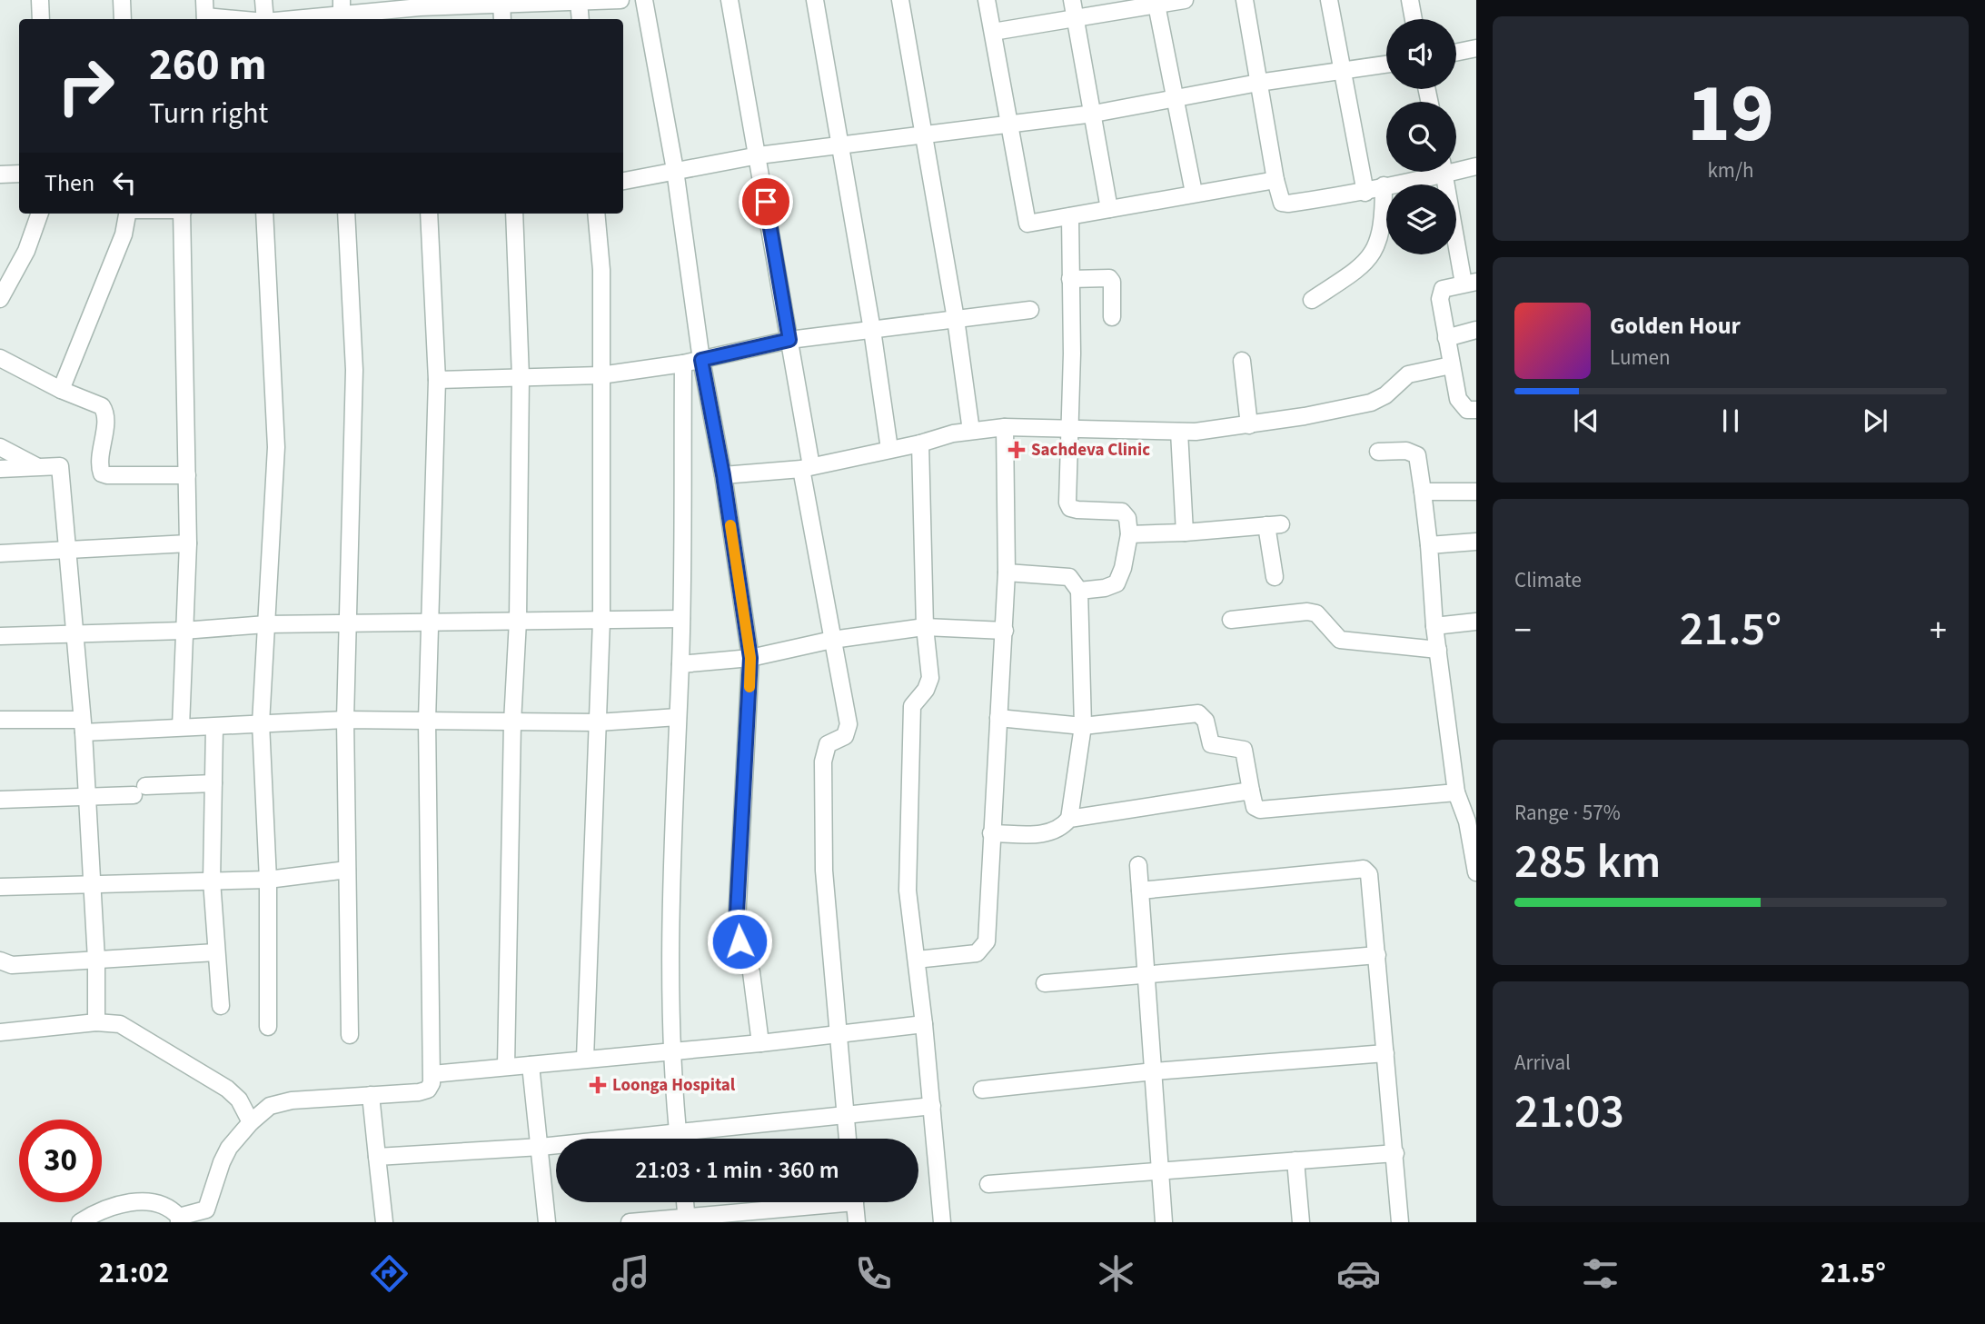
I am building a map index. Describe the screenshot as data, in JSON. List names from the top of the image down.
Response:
{
  "places": {
    "health": ["Sachdeva Clinic", "Loonga Hospital"]
  },
  "page": {
    "tile": [
      ["19", "km/h"],
      "Climate",
      ["Range · 57%", "285 km"],
      ["Arrival", "21:03"]
    ],
    "turn": ["260 m", "Turn right"],
    "then": "Then",
    "song": ["Golden Hour", "Lumen"],
    "heat": ["−", "21.5°", "+"],
    "limit": "30",
    "trip": "21:03 · 1 min · 360 m",
    "tabs": ["21:02", "21.5°"]
  }
}
